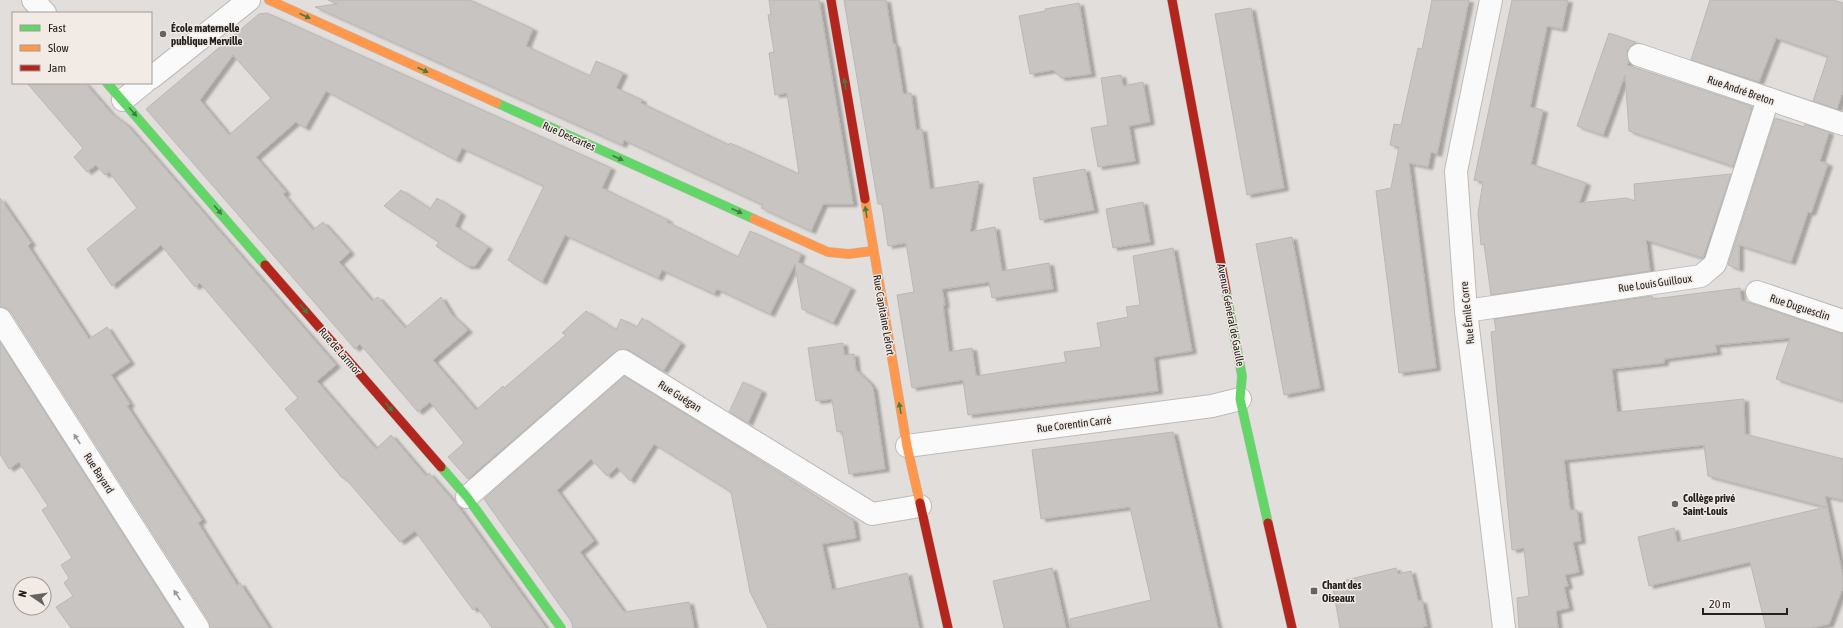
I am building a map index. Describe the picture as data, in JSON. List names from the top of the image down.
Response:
{
  "streets": {
    "street": [
      "Rue André Breton",
      "Rue Descartes",
      "Rue Louis Guilloux",
      "Rue Duguesclin",
      "Rue Émile Corre",
      "Rue Capitaine Lefort",
      "Avenue Général de Gaulle",
      "Rue de Larmor",
      "Rue Guégan",
      "Rue Corentin Carré",
      "Rue Bayard"
    ]
  },
  "crossings": [
    ["Rue André Breton", "Rue Louis Guilloux"],
    ["Rue Descartes", "Rue Capitaine Lefort"],
    ["Rue Louis Guilloux", "Rue Émile Corre"],
    ["Rue Capitaine Lefort", "Rue Guégan"],
    ["Rue Capitaine Lefort", "Rue Corentin Carré"],
    ["Avenue Général de Gaulle", "Rue Corentin Carré"],
    ["Rue de Larmor", "Rue Guégan"]
  ],
  "one_way": [
    "Rue Descartes",
    "Rue Capitaine Lefort",
    "Rue de Larmor",
    "Rue Bayard"
  ],
  "places": {
    "other": ["École maternelle publique Merville", "Collège privé Saint-Louis"],
    "transit": ["Chant des Oiseaux"]
  },
  "legend": ["Fast", "Slow", "Jam"],
  "scale_bar": "20 m",
  "north": "left"
}
